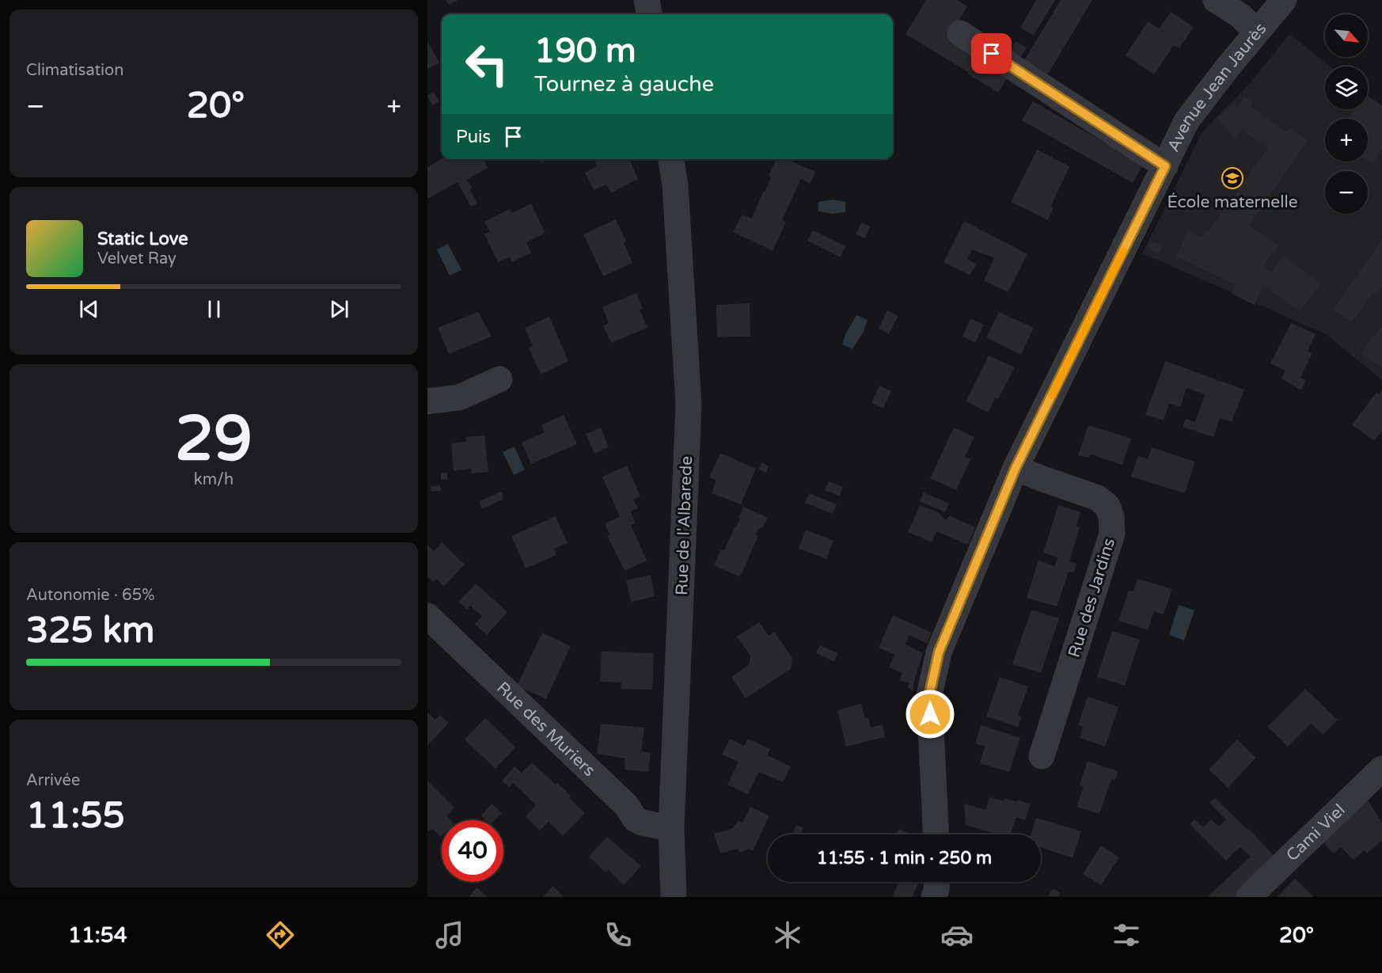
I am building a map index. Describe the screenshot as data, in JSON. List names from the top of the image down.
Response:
{
  "streets": {
    "street": [
      "Avenue Jean Jaurès",
      "Rue de l'Albarede",
      "Rue des Jardins",
      "Rue des Muriers",
      "Cami Viel"
    ]
  },
  "crossings": [
    ["Avenue Jean Jaurès", "Rue des Jardins"],
    ["Rue de l'Albarede", "Rue des Muriers"]
  ],
  "places": {
    "school or university": ["École maternelle"]
  },
  "north": "bottom right",
  "page": {
    "tile": [
      "Climatisation",
      ["29", "km/h"],
      ["Autonomie · 65%", "325 km"],
      ["Arrivée", "11:55"]
    ],
    "map_buttons": ["+", "−"],
    "turn": ["190 m", "Tournez à gauche"],
    "heat": ["−", "20°", "+"],
    "then": "Puis",
    "song": ["Static Love", "Velvet Ray"],
    "limit": "40",
    "trip": "11:55 · 1 min · 250 m",
    "tabs": ["11:54", "20°"]
  }
}
